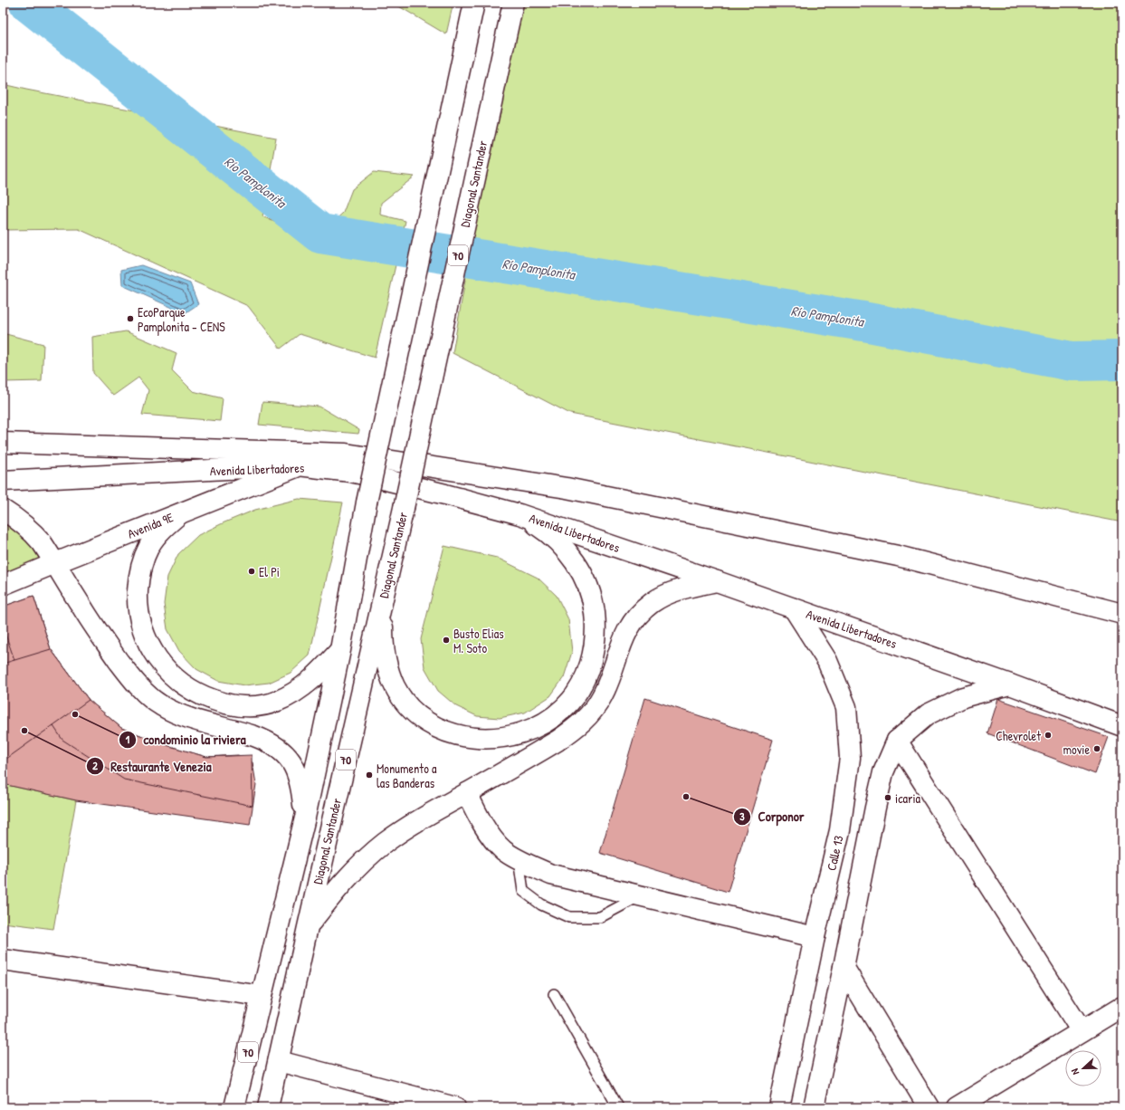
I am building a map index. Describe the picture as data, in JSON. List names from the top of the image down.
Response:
{
  "streets": {
    "main road": [
      "Diagonal Santander",
      "70",
      "Avenida Libertadores",
      "Avenida 9E",
      "Calle 13"
    ]
  },
  "crossings": [
    ["Avenida Libertadores", "Avenida 9E"],
    ["Avenida Libertadores", "Calle 13"]
  ],
  "water": ["Río Pamplonita"],
  "places": [
    "EcoParque Pamplonita - CENS",
    "El Pi",
    "Busto Elias M. Soto",
    "condominio la riviera",
    "Restaurante Venezia",
    "Chevrolet",
    "movie",
    "Monumento a las Banderas",
    "Corponor",
    "icaria"
  ],
  "north": "left"
}
